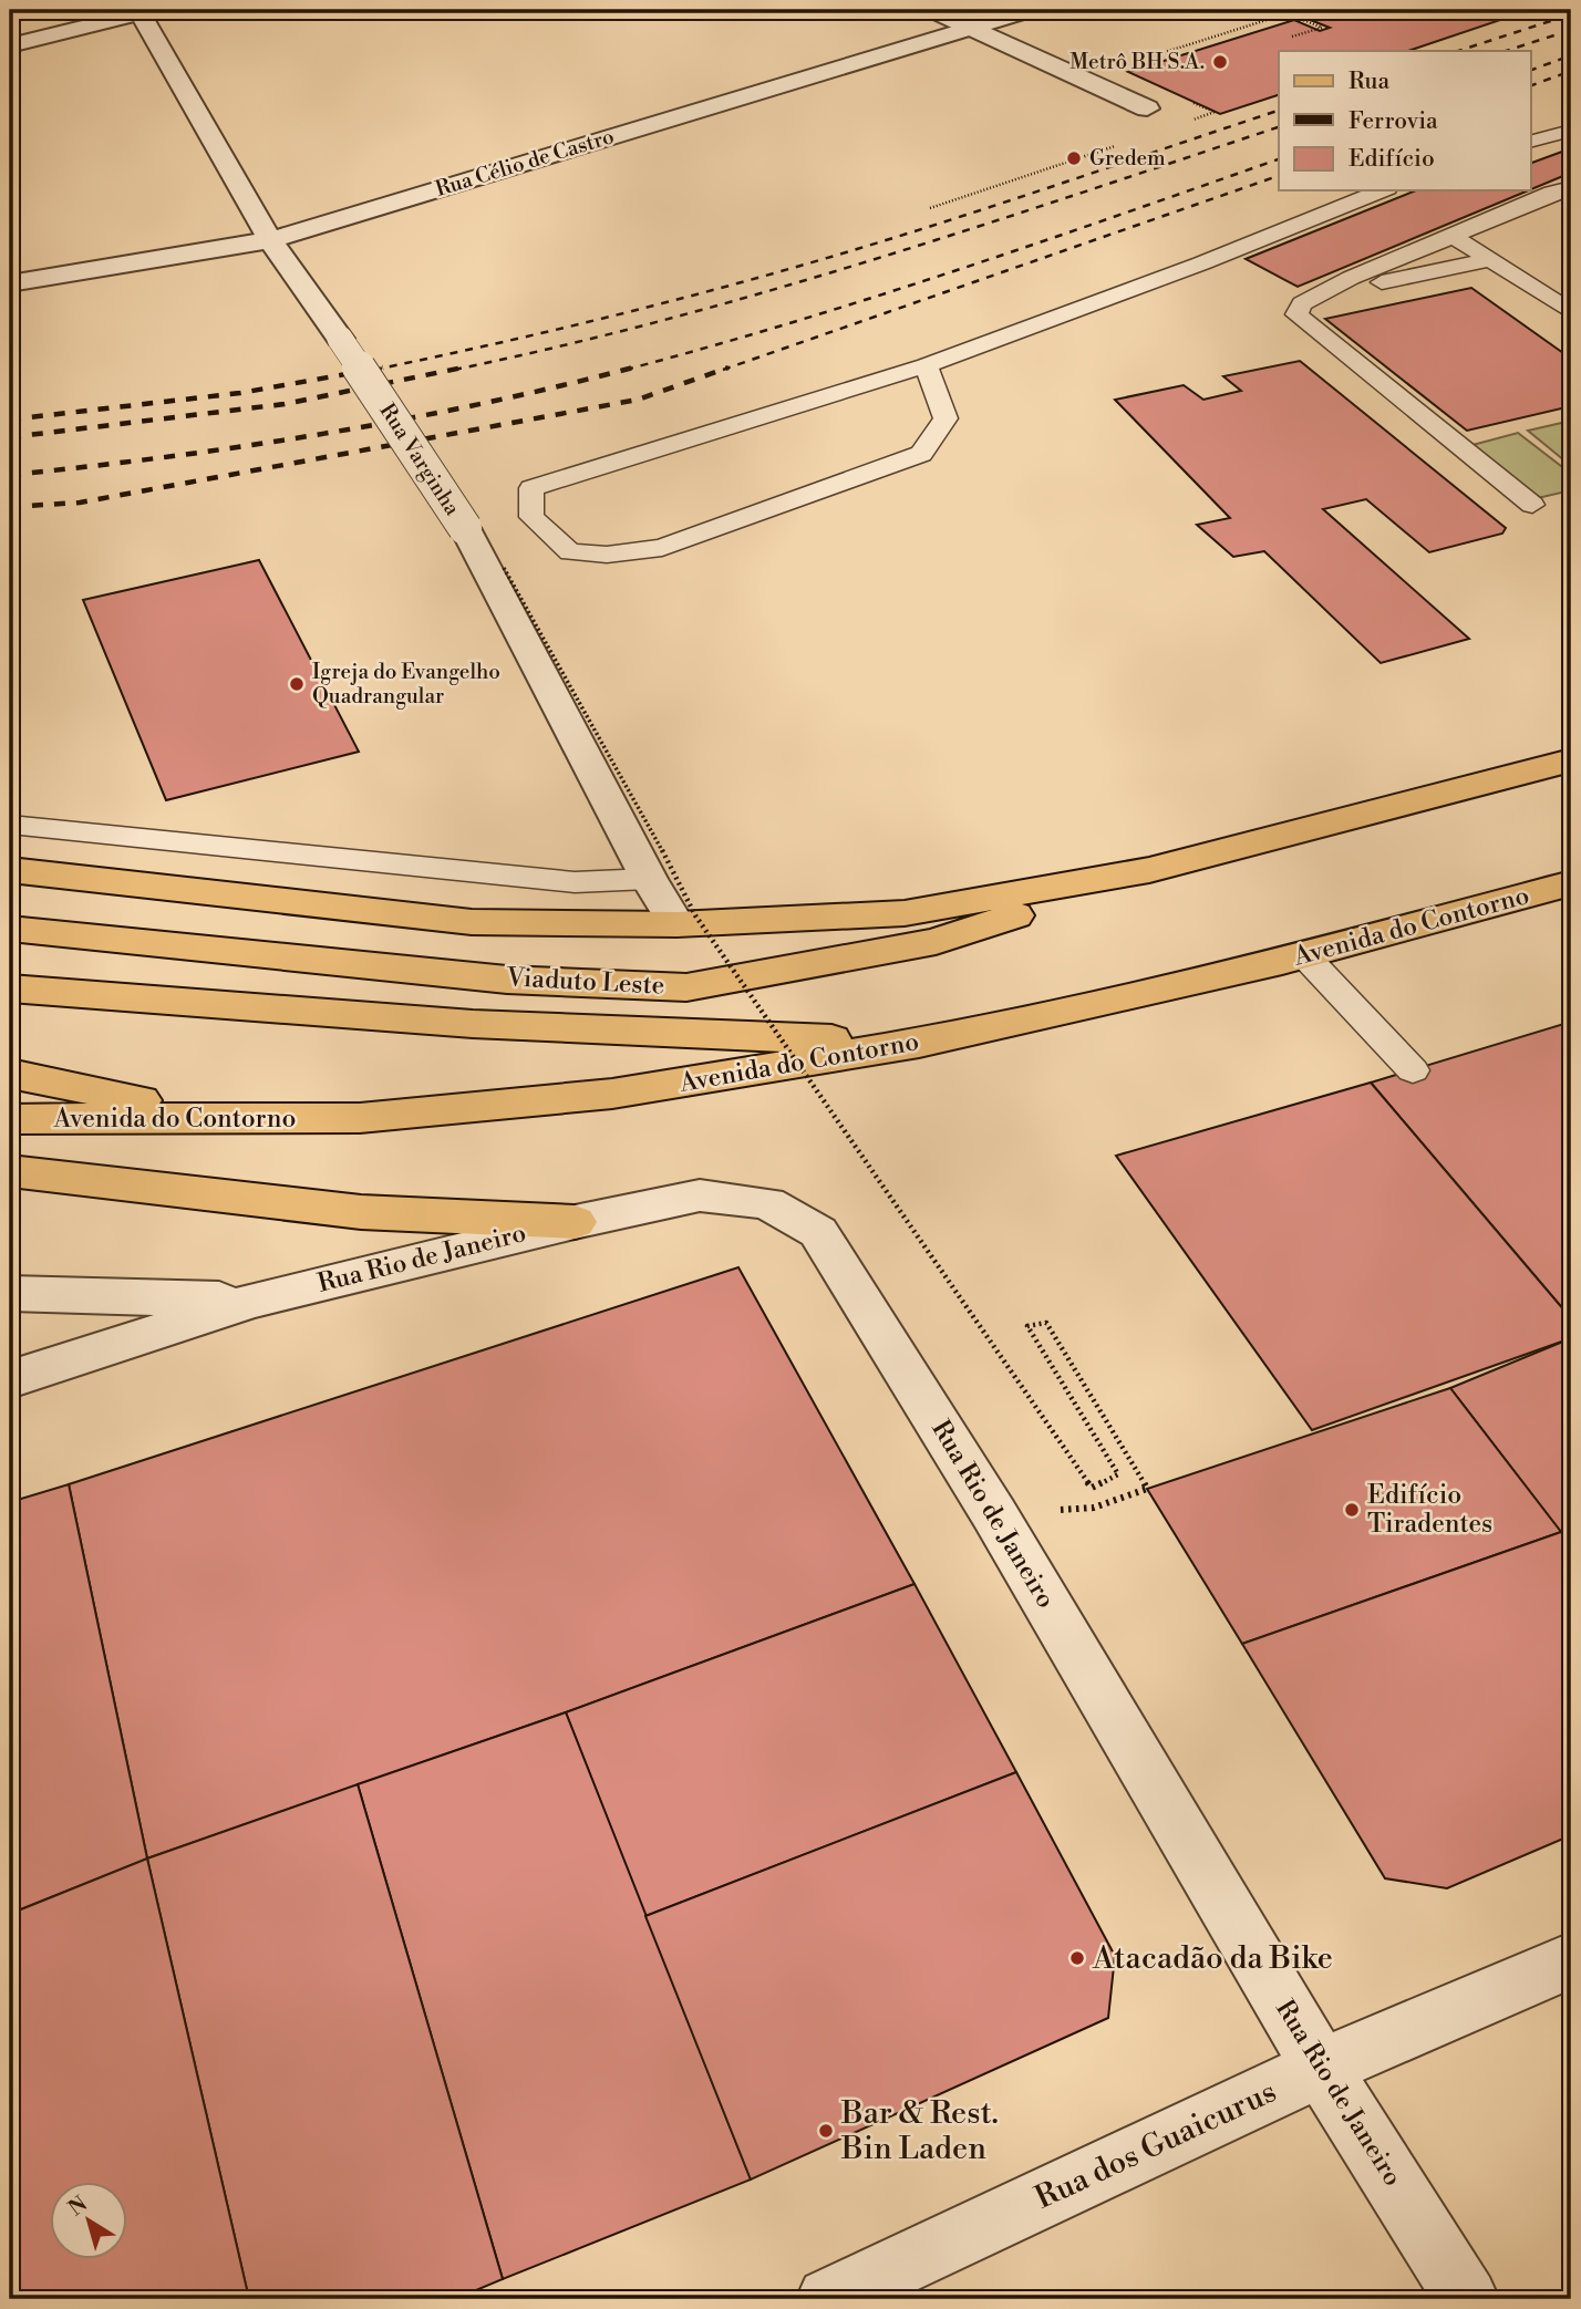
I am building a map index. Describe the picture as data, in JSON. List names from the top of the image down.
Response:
{
  "streets": {
    "main road": ["Avenida do Contorno", "Viaduto Leste"],
    "street": [
      "Rua Célio de Castro",
      "Rua Varginha",
      "Rua Rio de Janeiro",
      "Rua dos Guaicurus"
    ]
  },
  "crossings": [
    ["Rua Célio de Castro", "Rua Varginha"],
    ["Avenida do Contorno", "Viaduto Leste"],
    ["Rua Rio de Janeiro", "Rua dos Guaicurus"]
  ],
  "places": [
    "Metrô BH S.A.",
    "Gredem",
    "Igreja do Evangelho Quadrangular",
    "Edifício Tiradentes",
    "Atacadão da Bike",
    "Bar & Rest. Bin Laden"
  ],
  "legend": ["Rua", "Ferrovia", "Edifício"],
  "north": "top left"
}
